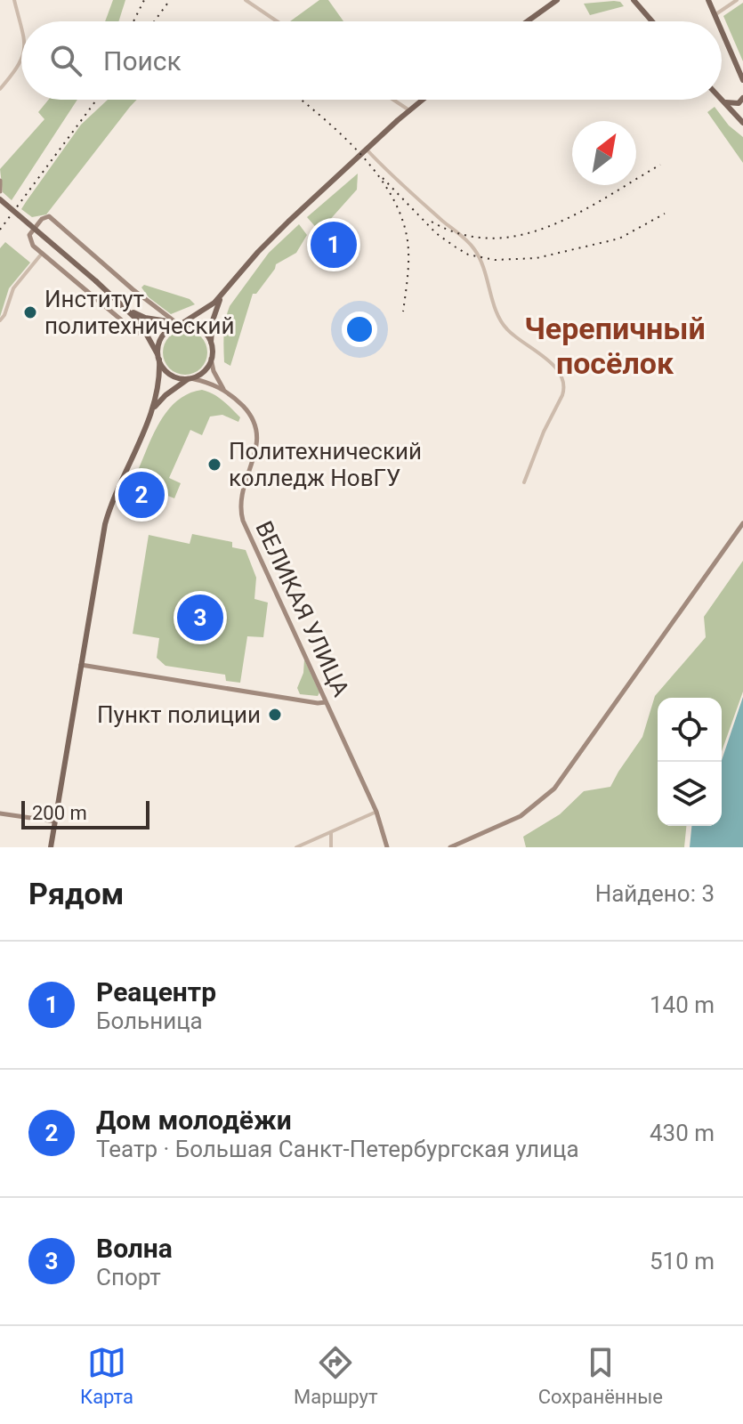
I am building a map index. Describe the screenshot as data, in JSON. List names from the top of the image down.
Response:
{
  "streets": {
    "main road": ["ВЕЛИКАЯ УЛИЦА"]
  },
  "districts": ["Черепичный посёлок"],
  "places": ["Институт политехнический", "Политехнический колледж НовГУ", "Пункт полиции"],
  "scale_bar": "200 m",
  "north": "top right",
  "page": {
    "search": "Поиск",
    "pins": ["1", "2", "3"],
    "scale": "200 m",
    "heading": ["Рядом", "Найдено: 3"],
    "list": [
      {
        "mark": "1",
        "name": "Реацентр",
        "note": "Больница",
        "value": "140 m"
      },
      {
        "mark": "2",
        "name": "Дом молодёжи",
        "note": "Театр · Большая Санкт-Петербургская улица",
        "value": "430 m"
      },
      {
        "mark": "3",
        "name": "Волна",
        "note": "Спорт",
        "value": "510 m"
      }
    ],
    "nav": ["Карта", "Маршрут", "Сохранённые"]
  }
}
